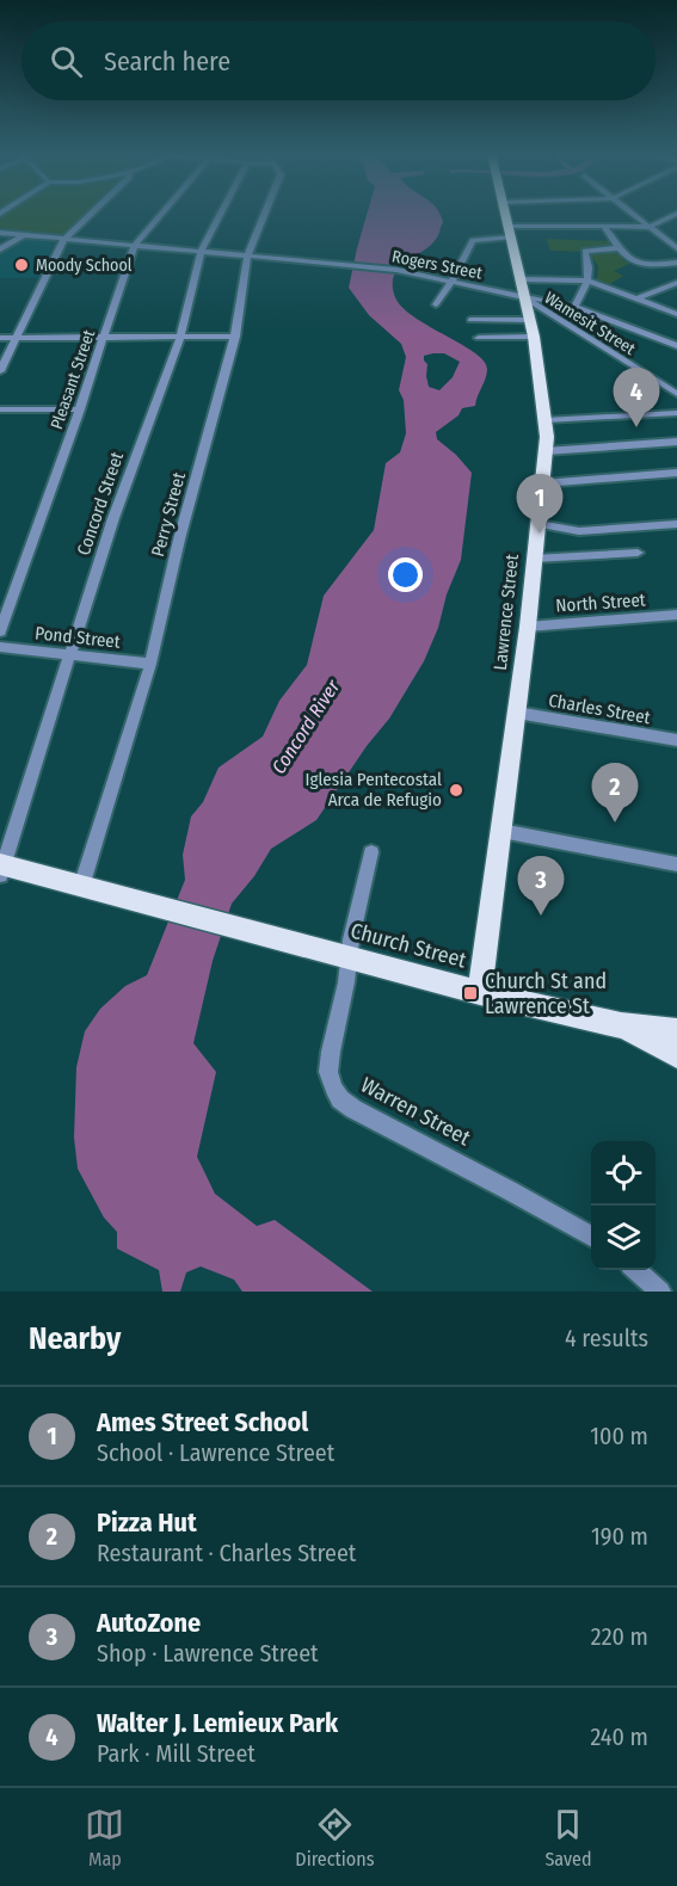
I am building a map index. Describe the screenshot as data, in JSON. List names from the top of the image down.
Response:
{
  "streets": {
    "main road": ["Lawrence Street", "Church Street"],
    "street": [
      "Rogers Street",
      "Wamesit Street",
      "Pleasant Street",
      "Concord Street",
      "Perry Street",
      "North Street",
      "Pond Street",
      "Charles Street",
      "Warren Street"
    ]
  },
  "crossings": [
    ["Rogers Street", "Wamesit Street"],
    ["Rogers Street", "Pleasant Street"],
    ["Rogers Street", "Concord Street"],
    ["Rogers Street", "Perry Street"],
    ["Rogers Street", "Lawrence Street"],
    ["Wamesit Street", "Lawrence Street"],
    ["Concord Street", "Pond Street"],
    ["Concord Street", "Church Street"],
    ["Perry Street", "Pond Street"],
    ["Perry Street", "Church Street"],
    ["North Street", "Lawrence Street"],
    ["Lawrence Street", "Charles Street"],
    ["Lawrence Street", "Church Street"],
    ["Church Street", "Warren Street"]
  ],
  "water": ["Concord River"],
  "places": {
    "other": ["Moody School", "Iglesia Pentecostal Arca de Refugio"],
    "transit": ["Church St and Lawrence St"]
  },
  "page": {
    "search": "Search here",
    "pins": [
      "4",
      "1",
      "2",
      "3"
    ],
    "heading": ["Nearby", "4 results"],
    "list": [
      {
        "mark": "1",
        "name": "Ames Street School",
        "note": "School · Lawrence Street",
        "value": "100 m"
      },
      {
        "mark": "2",
        "name": "Pizza Hut",
        "note": "Restaurant · Charles Street",
        "value": "190 m"
      },
      {
        "mark": "3",
        "name": "AutoZone",
        "note": "Shop · Lawrence Street",
        "value": "220 m"
      },
      {
        "mark": "4",
        "name": "Walter J. Lemieux Park",
        "note": "Park · Mill Street",
        "value": "240 m"
      }
    ],
    "nav": ["Map", "Directions", "Saved"]
  }
}
